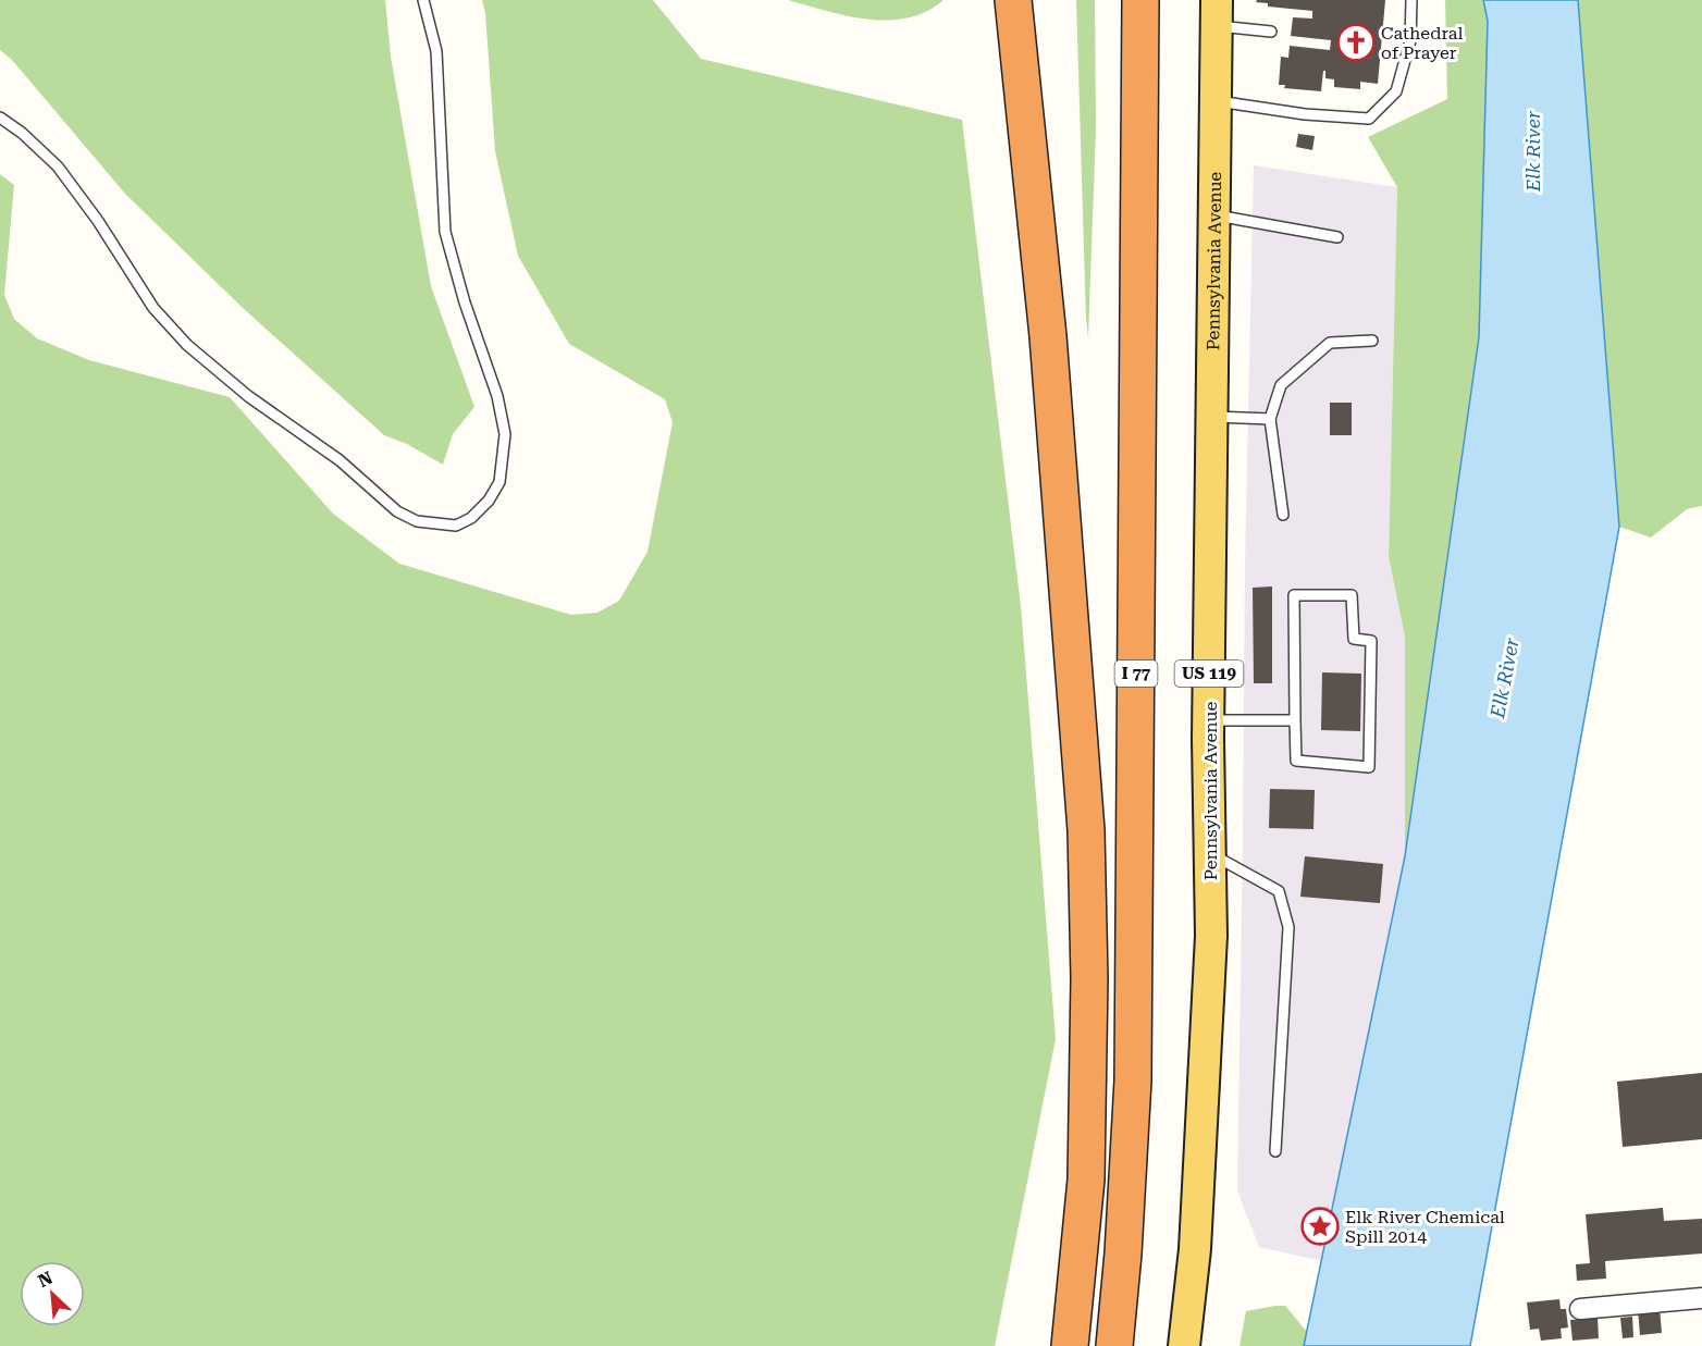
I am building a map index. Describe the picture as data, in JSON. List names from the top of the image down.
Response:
{
  "streets": {
    "highway": ["I 77"],
    "main road": ["Pennsylvania Avenue", "US 119"]
  },
  "water": ["Elk River"],
  "places": {
    "church": ["Cathedral of Prayer"],
    "place": ["Elk River Chemical Spill 2014"]
  },
  "north": "top left"
}
